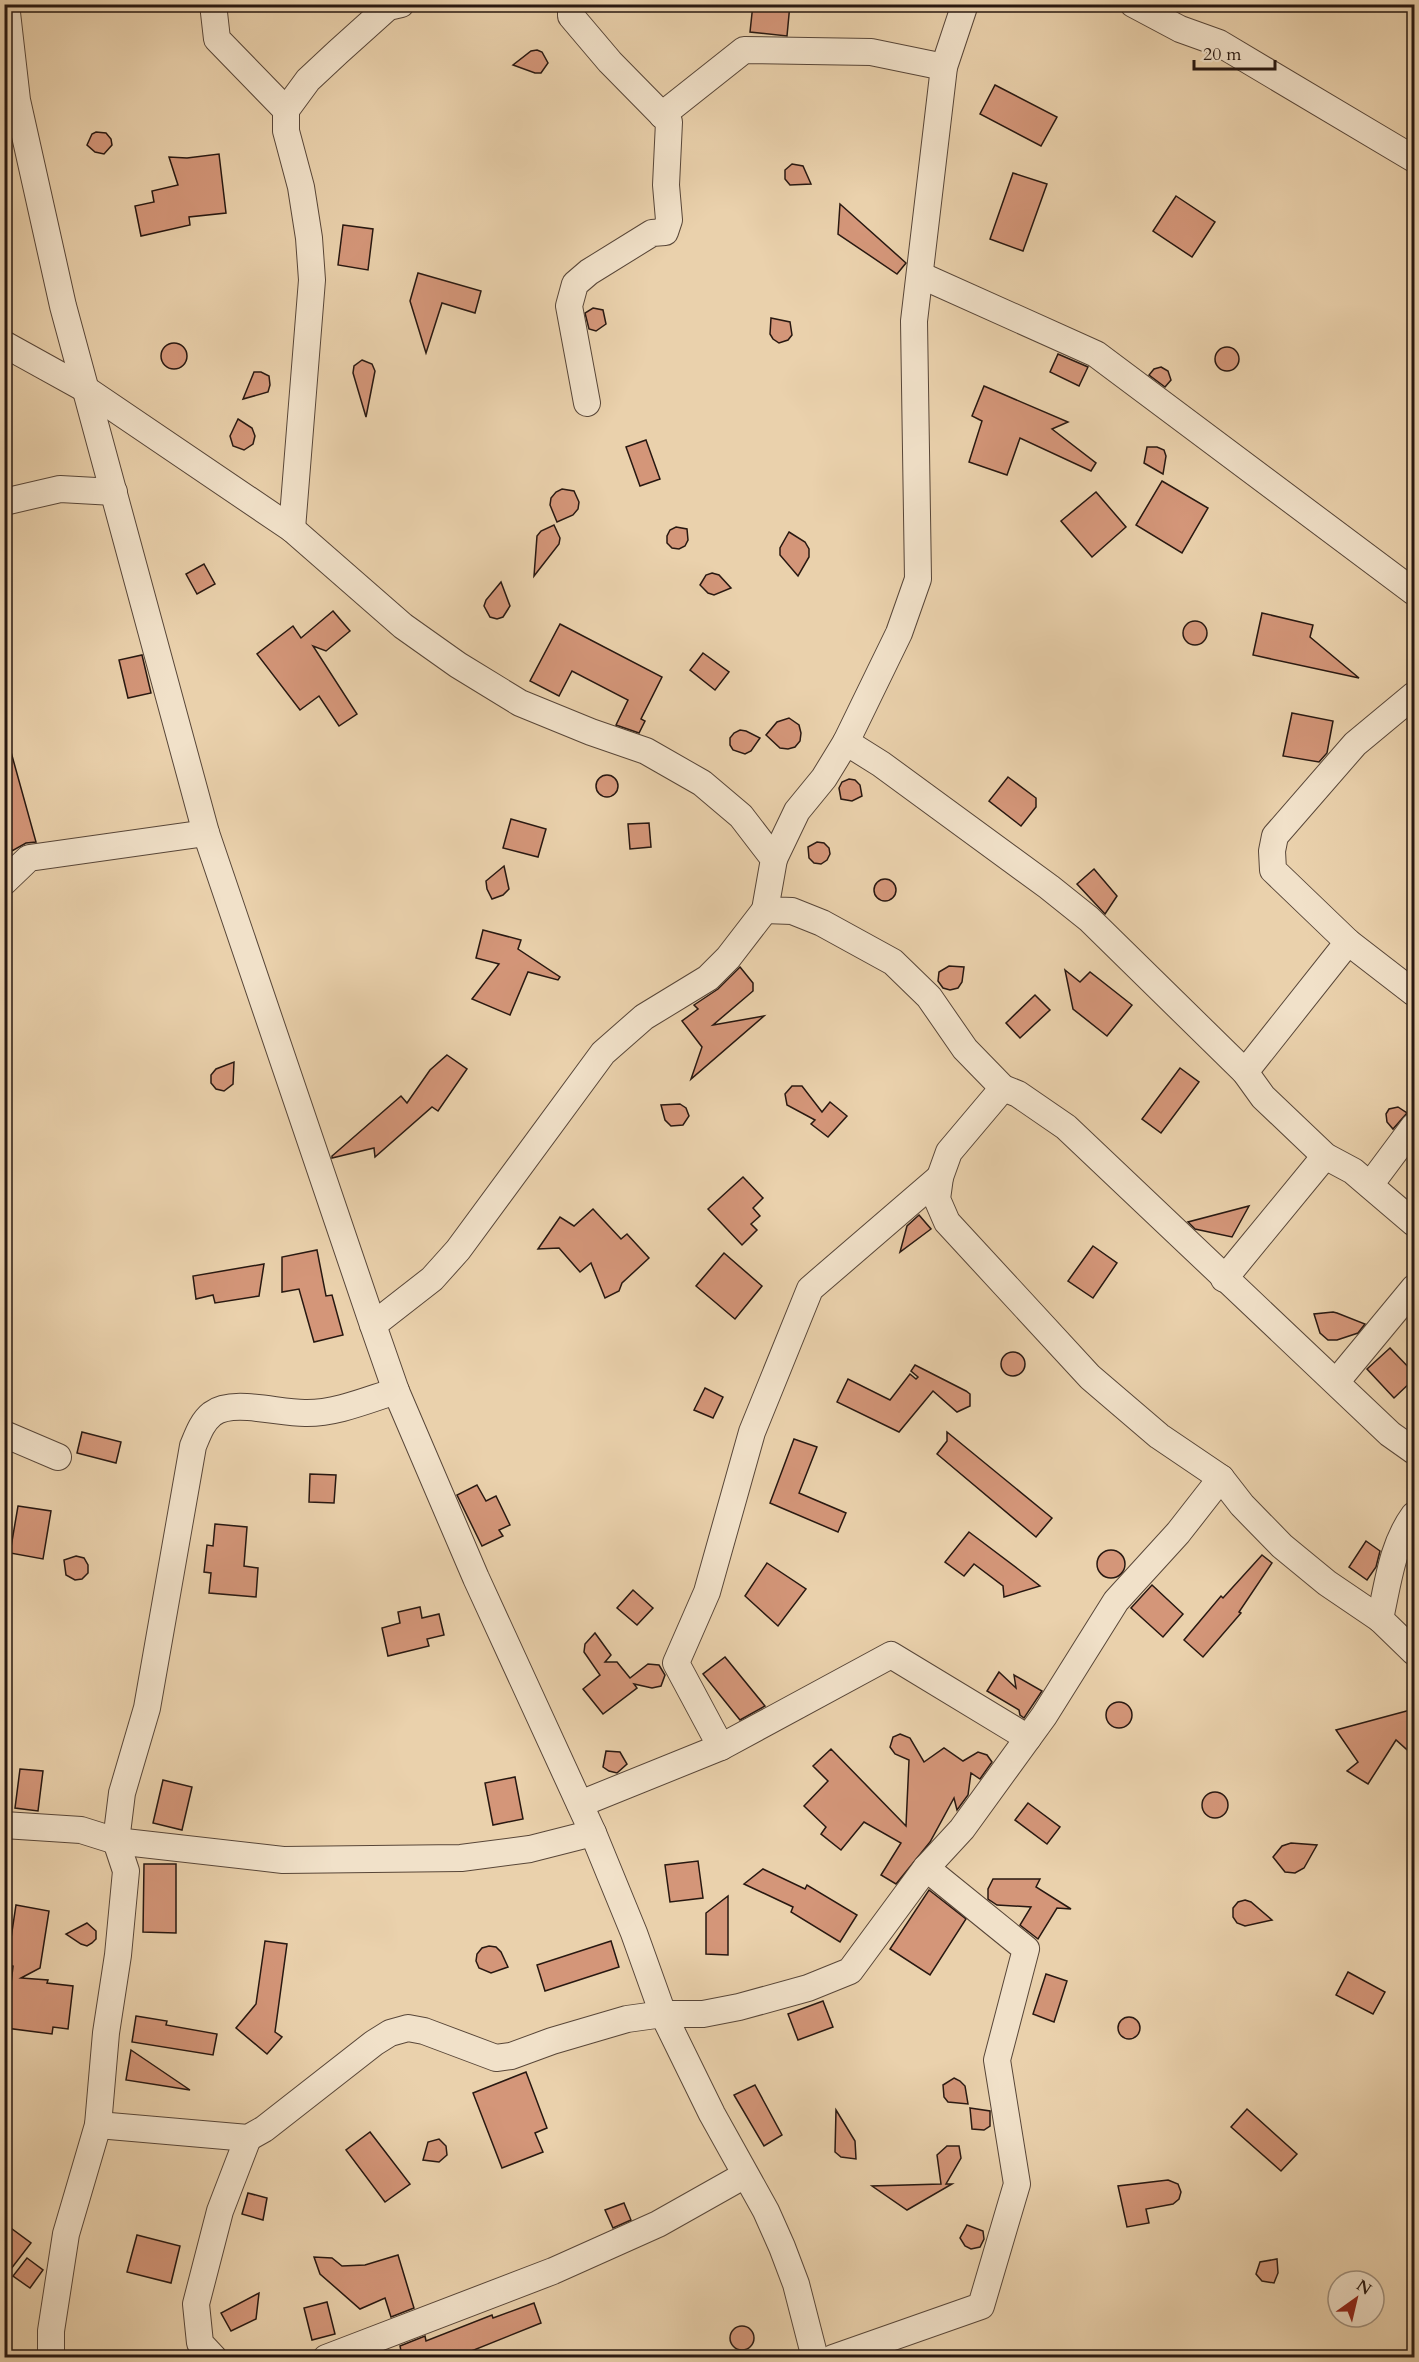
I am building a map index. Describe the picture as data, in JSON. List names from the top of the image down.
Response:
{
  "scale_bar": "20 m",
  "north": "top right"
}
